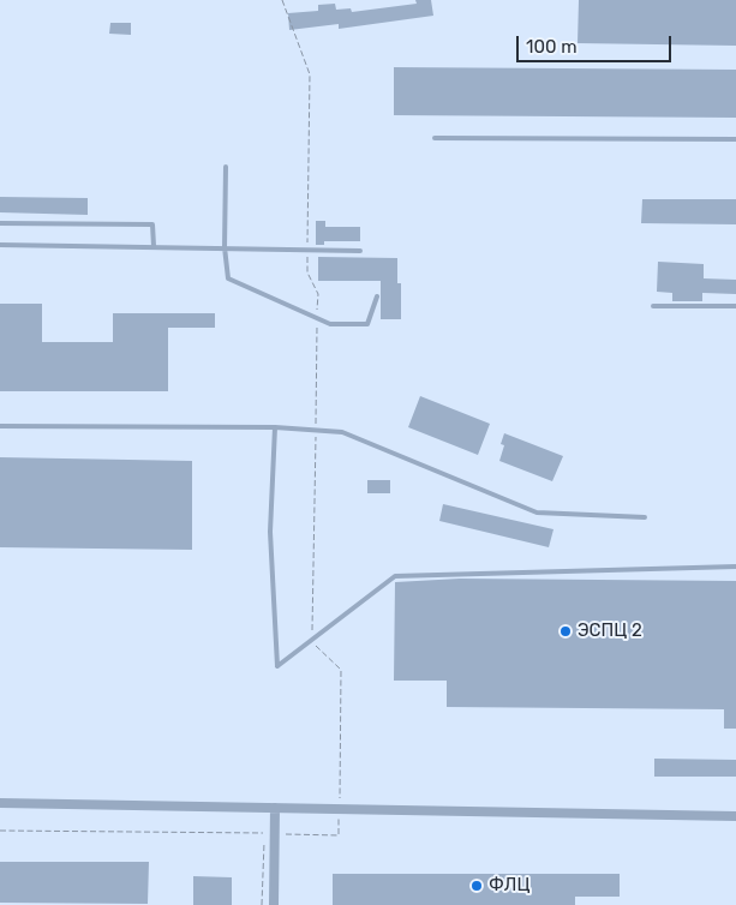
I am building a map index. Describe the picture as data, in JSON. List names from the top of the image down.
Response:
{
  "places": ["ЭСПЦ 2", "ФЛЦ"],
  "scale_bar": "100 m"
}
